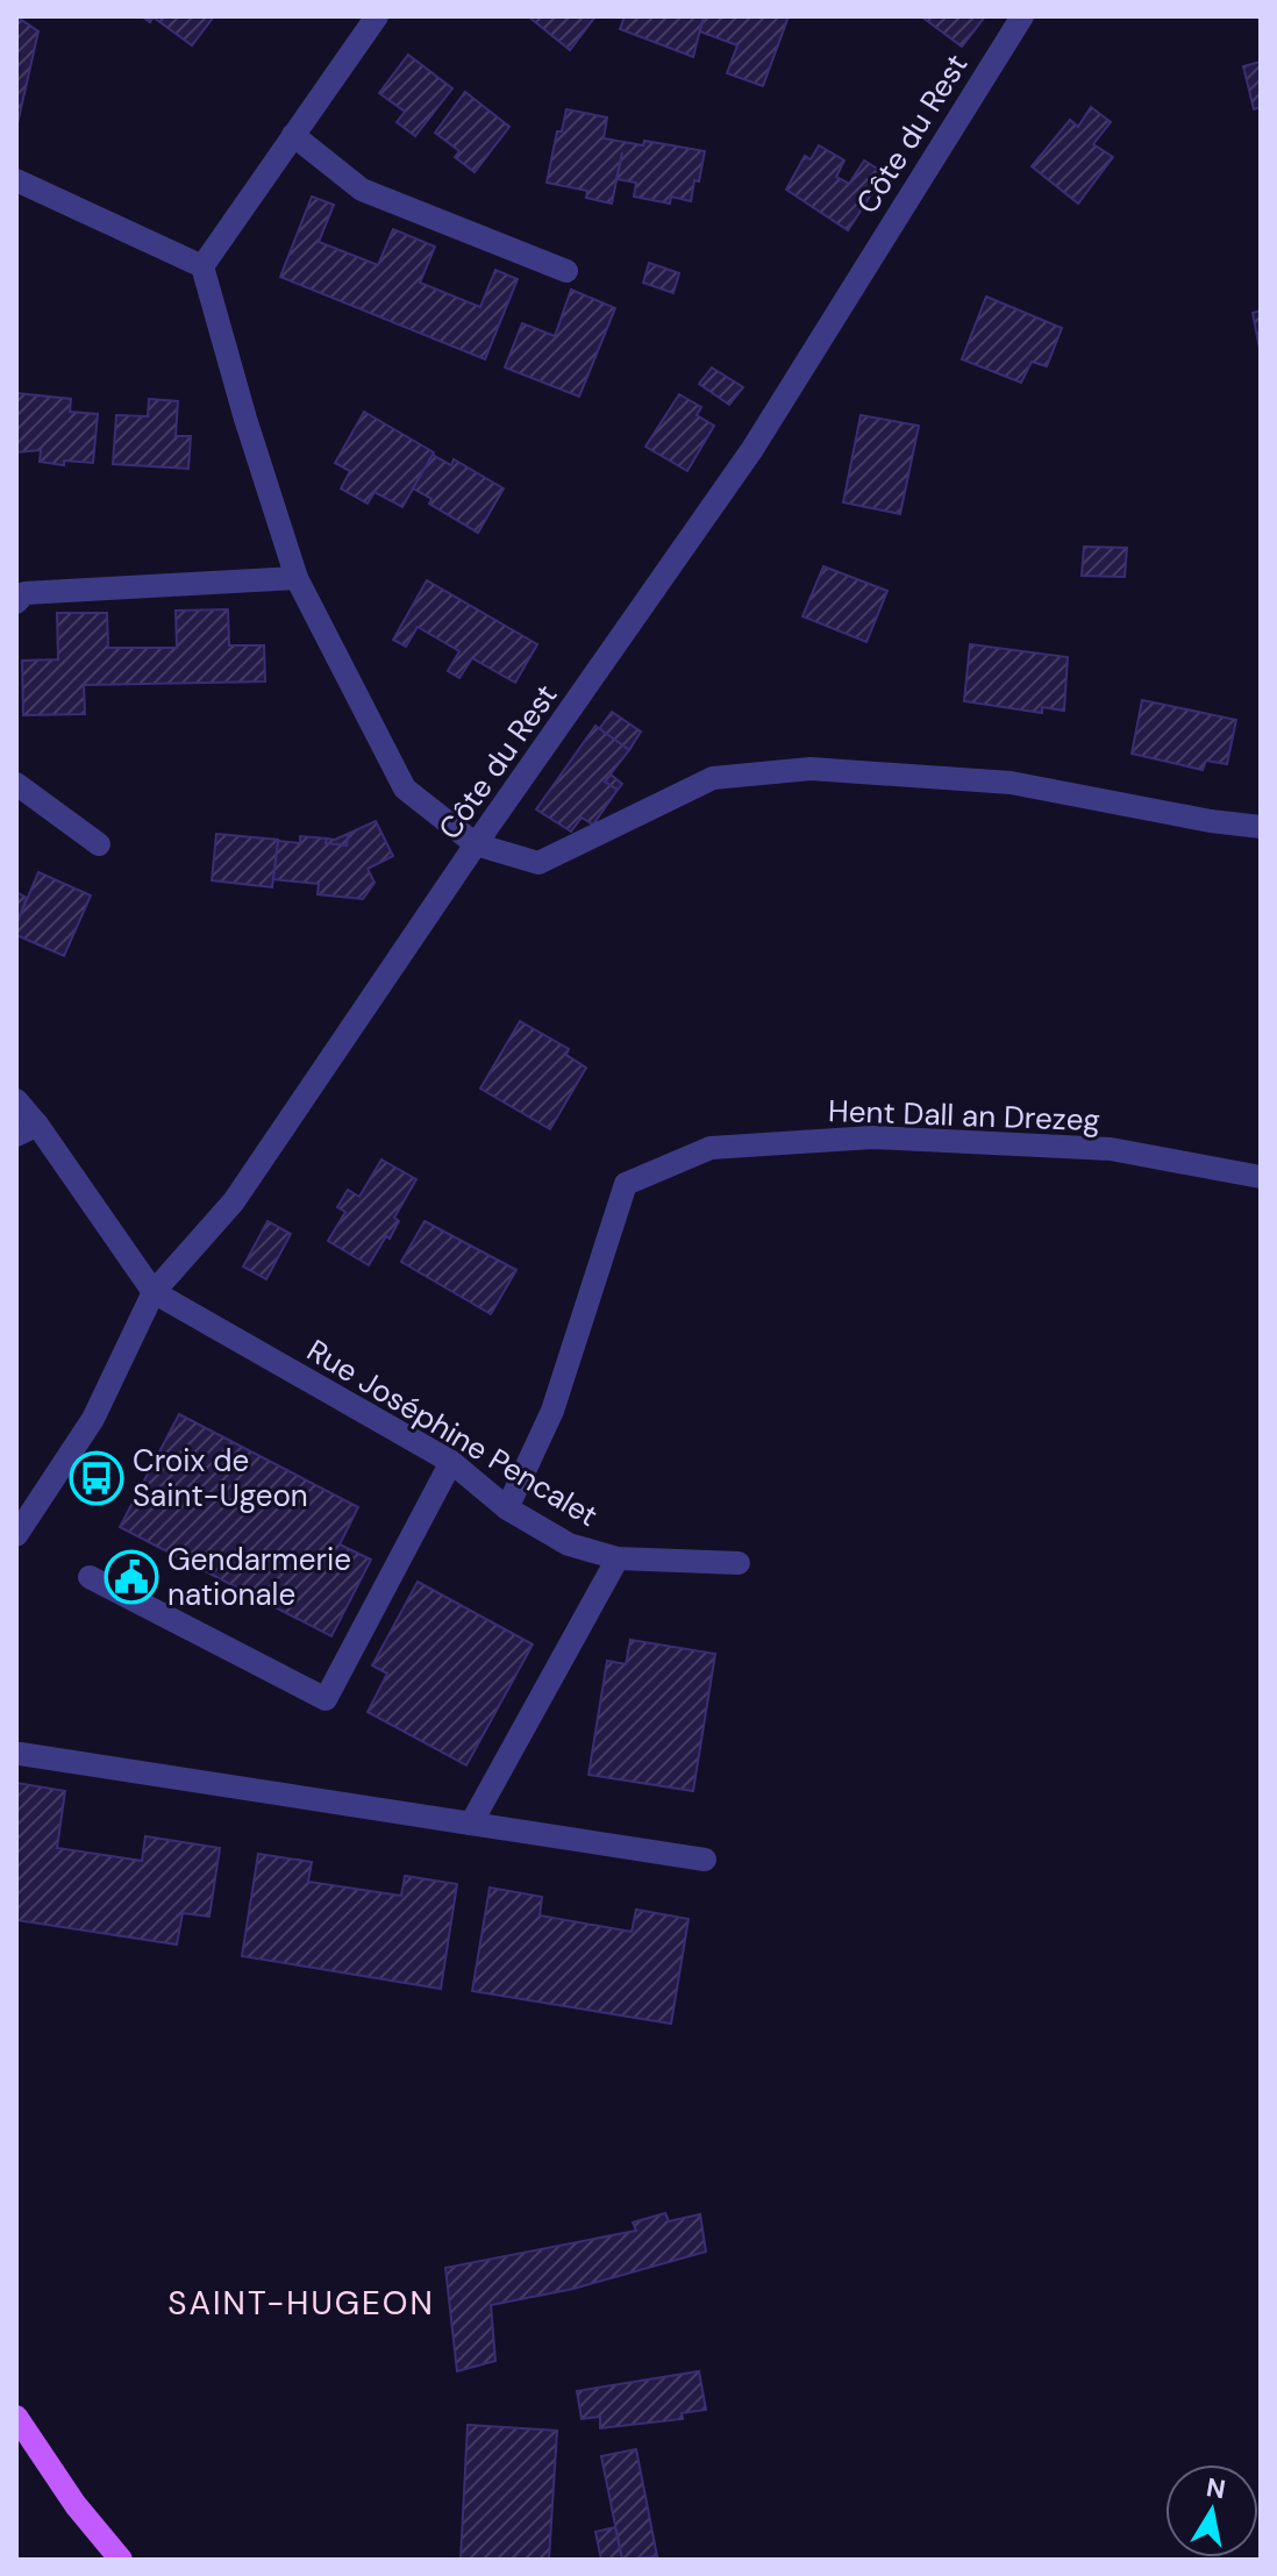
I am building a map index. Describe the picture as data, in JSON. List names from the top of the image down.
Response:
{
  "streets": {
    "street": ["Côte du Rest", "Hent Dall an Drezeg", "Rue Joséphine Pencalet"]
  },
  "crossings": [
    ["Côte du Rest", "Rue Joséphine Pencalet"],
    ["Hent Dall an Drezeg", "Rue Joséphine Pencalet"]
  ],
  "districts": ["SAINT-HUGEON"],
  "places": {
    "bus stop": ["Croix de Saint-Ugeon"],
    "public building": ["Gendarmerie nationale"]
  },
  "north": "top"
}
